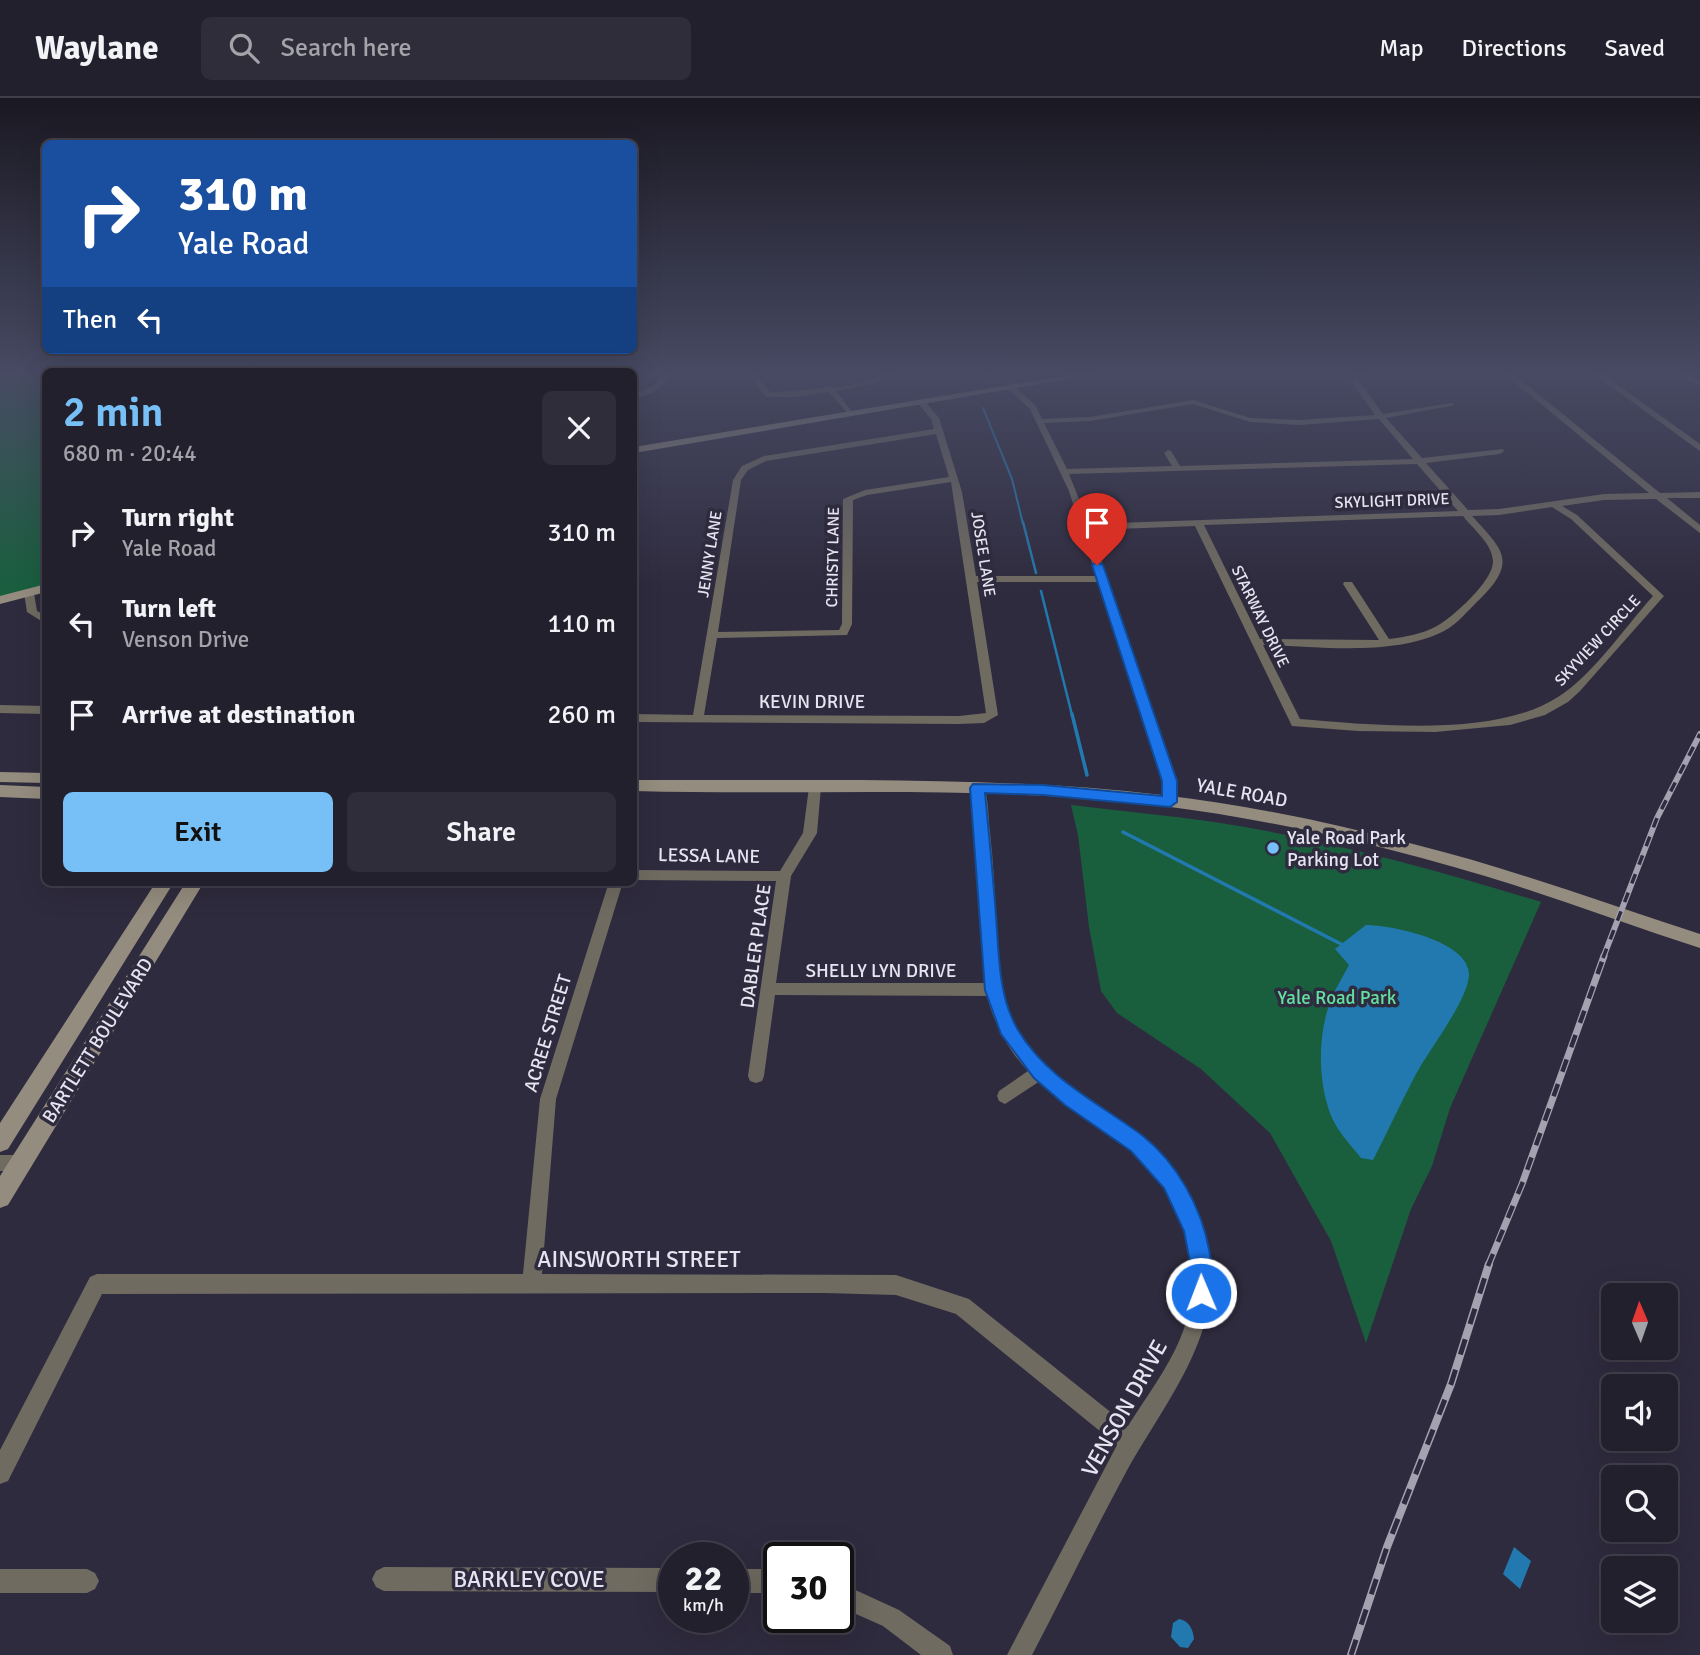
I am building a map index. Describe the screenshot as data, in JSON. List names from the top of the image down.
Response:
{
  "streets": {
    "main road": ["YALE ROAD", "BARTLETT BOULEVARD"],
    "street": [
      "SKYLIGHT DRIVE",
      "JENNY LANE",
      "JOSEE LANE",
      "CHRISTY LANE",
      "STARWAY DRIVE",
      "SKYVIEW CIRCLE",
      "KEVIN DRIVE",
      "LESSA LANE",
      "DABLER PLACE",
      "SHELLY LYN DRIVE",
      "ACREE STREET",
      "AINSWORTH STREET",
      "VENSON DRIVE",
      "BARKLEY COVE"
    ]
  },
  "crossings": [
    ["SKYLIGHT DRIVE", "STARWAY DRIVE"],
    ["SKYLIGHT DRIVE", "SKYVIEW CIRCLE"],
    ["JENNY LANE", "CHRISTY LANE"],
    ["JENNY LANE", "KEVIN DRIVE"],
    ["JOSEE LANE", "CHRISTY LANE"],
    ["JOSEE LANE", "KEVIN DRIVE"],
    ["STARWAY DRIVE", "SKYVIEW CIRCLE"],
    ["YALE ROAD", "DABLER PLACE"],
    ["YALE ROAD", "VENSON DRIVE"],
    ["LESSA LANE", "DABLER PLACE"],
    ["DABLER PLACE", "SHELLY LYN DRIVE"],
    ["SHELLY LYN DRIVE", "VENSON DRIVE"],
    ["ACREE STREET", "AINSWORTH STREET"],
    ["AINSWORTH STREET", "VENSON DRIVE"]
  ],
  "parks": ["Yale Road Park"],
  "places": ["Yale Road Park Parking Lot"],
  "north": "top",
  "page": {
    "header": "Waylane",
    "search": "Search here",
    "nav": ["Map", "Directions", "Saved"],
    "turn": ["310 m", "Yale Road"],
    "then": "Then",
    "heading": ["2 min", "680 m · 20:44"],
    "list": [
      {
        "name": "Turn right",
        "note": "Yale Road",
        "value": "310 m"
      },
      {
        "name": "Turn left",
        "note": "Venson Drive",
        "value": "110 m"
      },
      {
        "name": "Arrive at destination",
        "value": "260 m"
      }
    ],
    "buttons": ["Exit", "Share"],
    "speed": "22 km/h",
    "limit": "30"
  }
}
